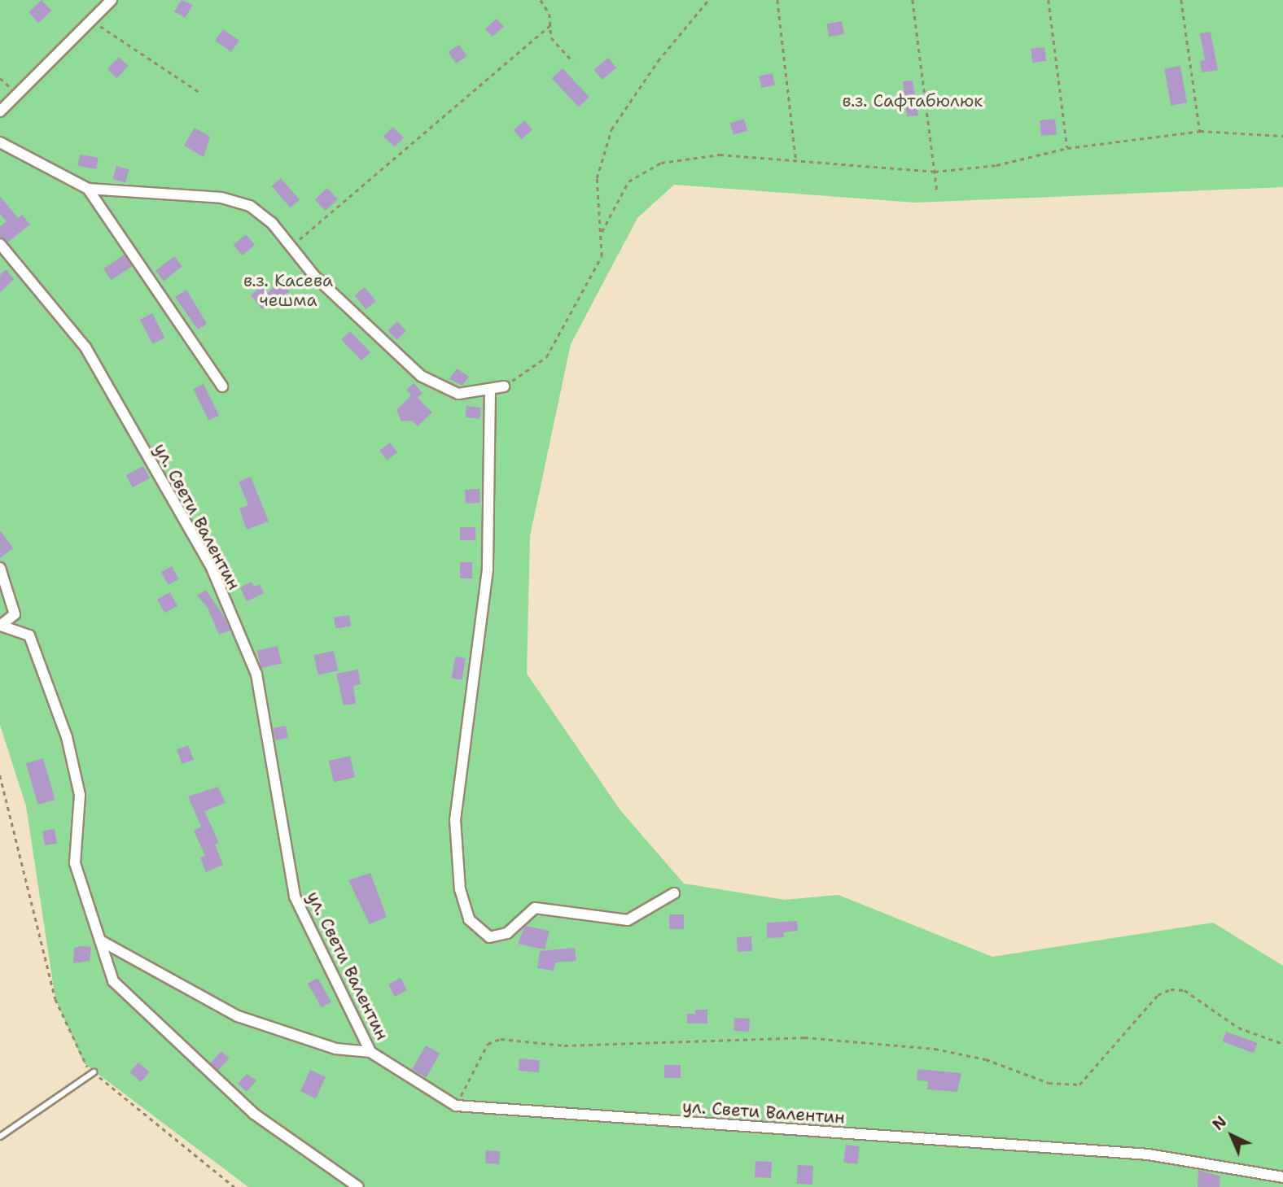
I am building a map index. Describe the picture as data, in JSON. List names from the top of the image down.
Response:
{
  "streets": {
    "street": ["ул. Свети Валентин"]
  },
  "parks": ["в.з. Сафтабюлюк", "в.з. Касева чешма"],
  "north": "top left"
}
